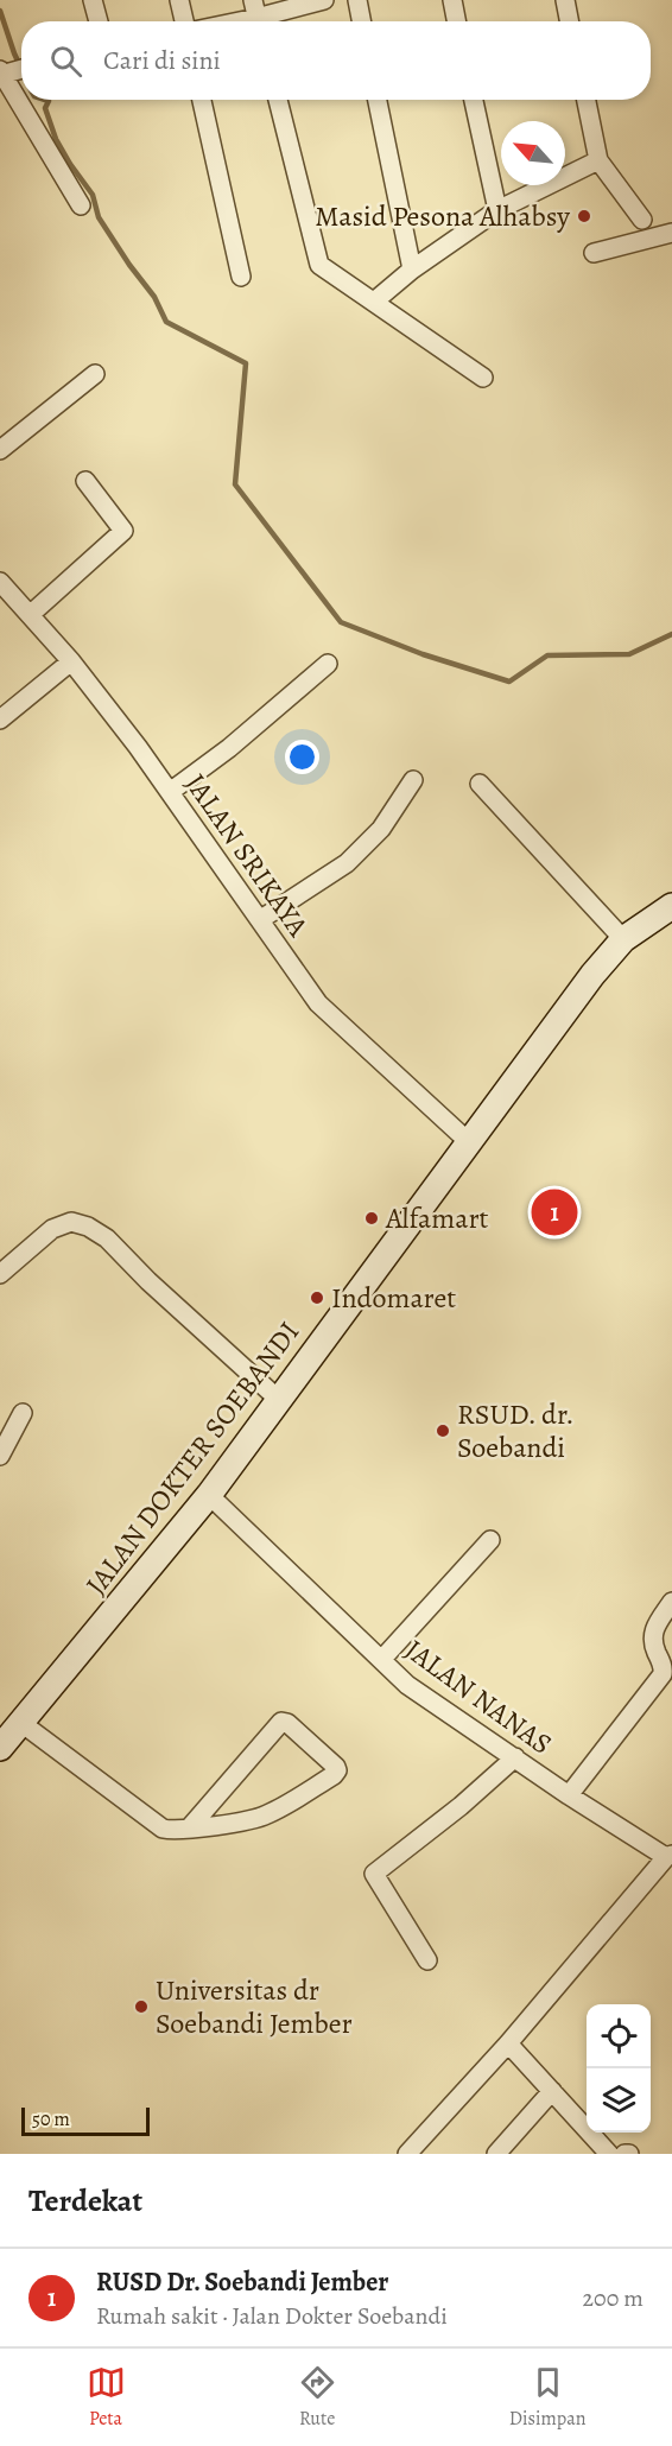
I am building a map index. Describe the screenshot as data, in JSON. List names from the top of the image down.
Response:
{
  "streets": {
    "main road": ["JALAN DOKTER SOEBANDI"],
    "street": ["JALAN SRIKAYA", "JALAN NANAS"]
  },
  "crossings": [
    ["JALAN SRIKAYA", "JALAN DOKTER SOEBANDI"],
    ["JALAN DOKTER SOEBANDI", "JALAN NANAS"]
  ],
  "places": [
    "Masid Pesona Alhabsy",
    "Alfamart",
    "Indomaret",
    "RSUD. dr. Soebandi",
    "Universitas dr Soebandi Jember"
  ],
  "scale_bar": "50 m",
  "north": "top left",
  "page": {
    "search": "Cari di sini",
    "pins": "1",
    "scale": "50 m",
    "heading": "Terdekat",
    "list": [
      {
        "mark": "1",
        "name": "RUSD Dr. Soebandi Jember",
        "note": "Rumah sakit · Jalan Dokter Soebandi",
        "value": "200 m"
      }
    ],
    "nav": ["Peta", "Rute", "Disimpan"]
  }
}
